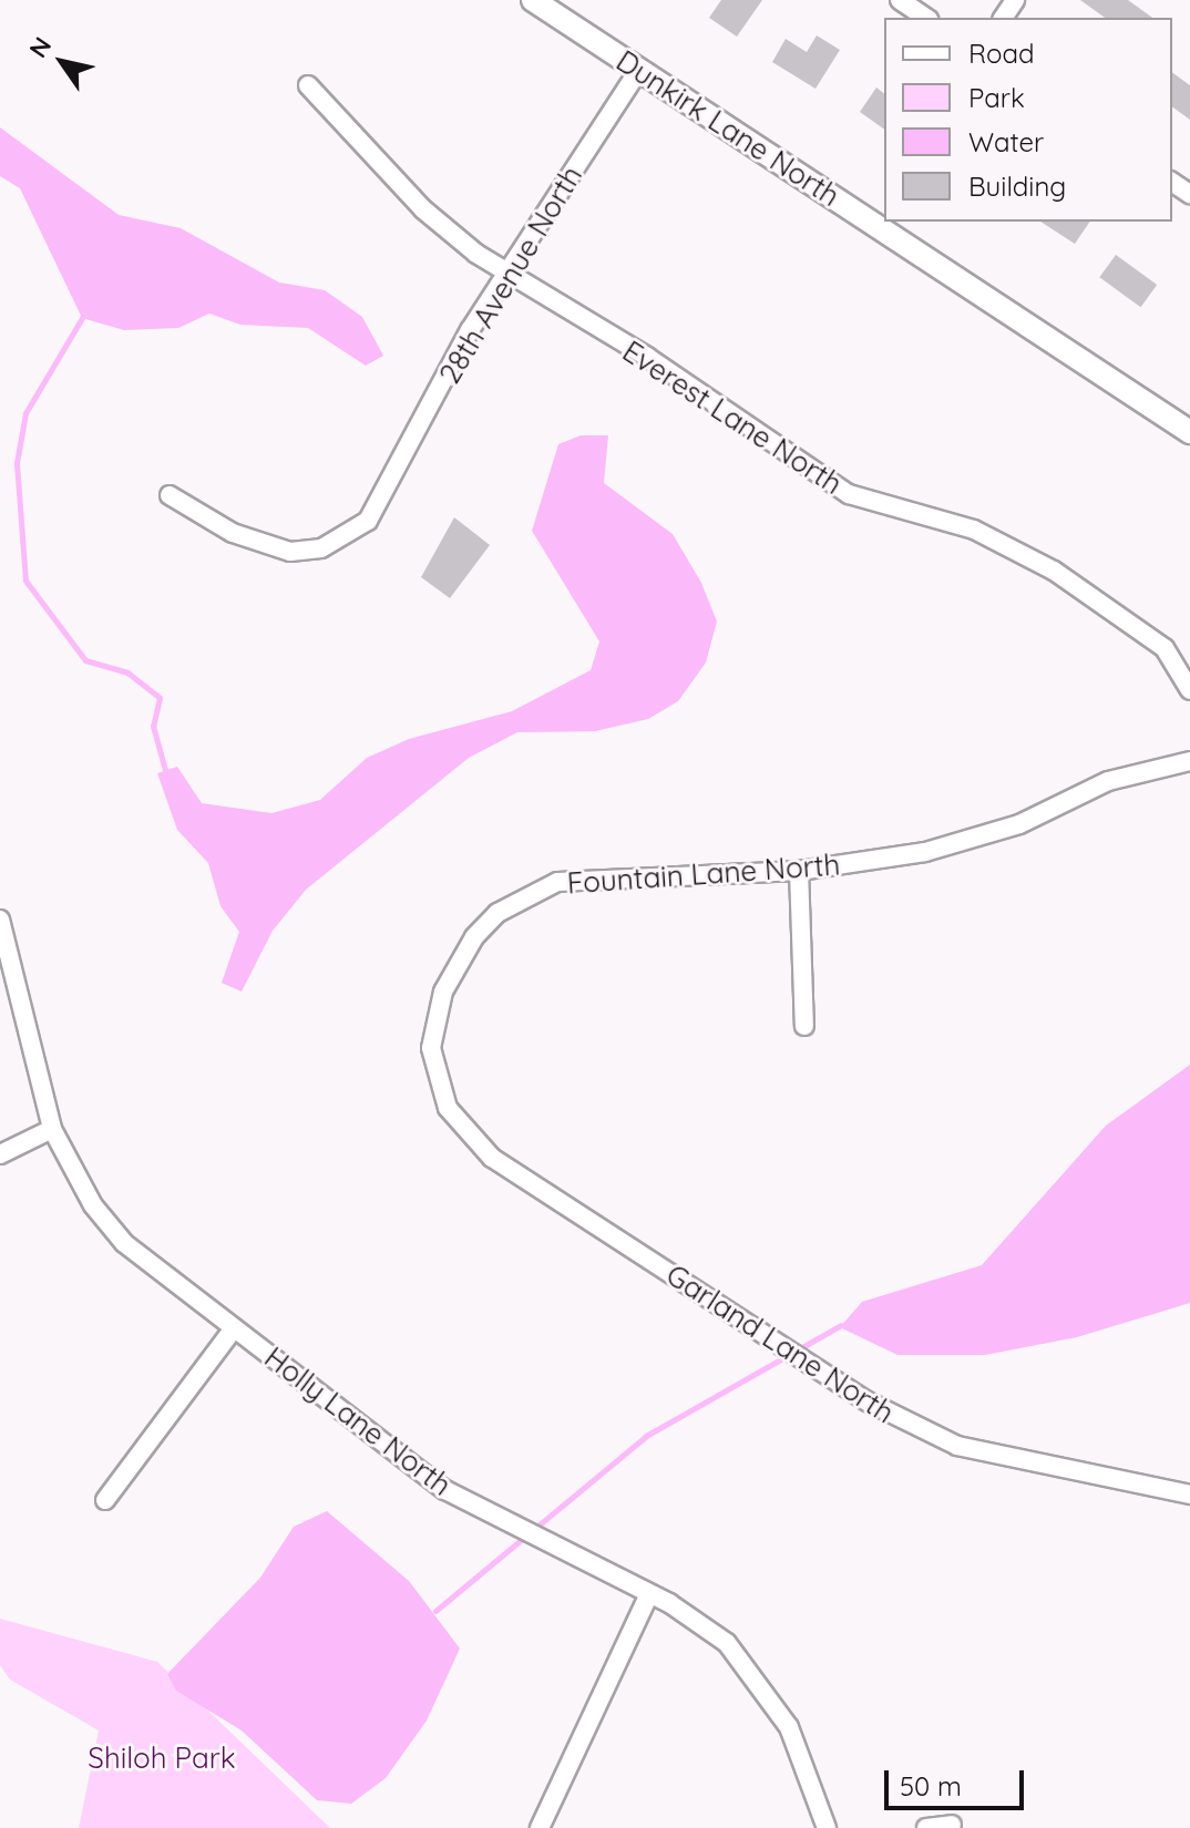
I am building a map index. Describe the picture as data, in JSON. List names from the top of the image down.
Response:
{
  "streets": {
    "street": [
      "Dunkirk Lane North",
      "28th Avenue North",
      "Everest Lane North",
      "Fountain Lane North",
      "Garland Lane North",
      "Holly Lane North"
    ]
  },
  "crossings": [
    ["Dunkirk Lane North", "28th Avenue North"],
    ["28th Avenue North", "Everest Lane North"],
    ["Fountain Lane North", "Garland Lane North"]
  ],
  "parks": ["Shiloh Park"],
  "legend": [
    "Road",
    "Park",
    "Water",
    "Building"
  ],
  "scale_bar": "50 m",
  "north": "top left"
}
